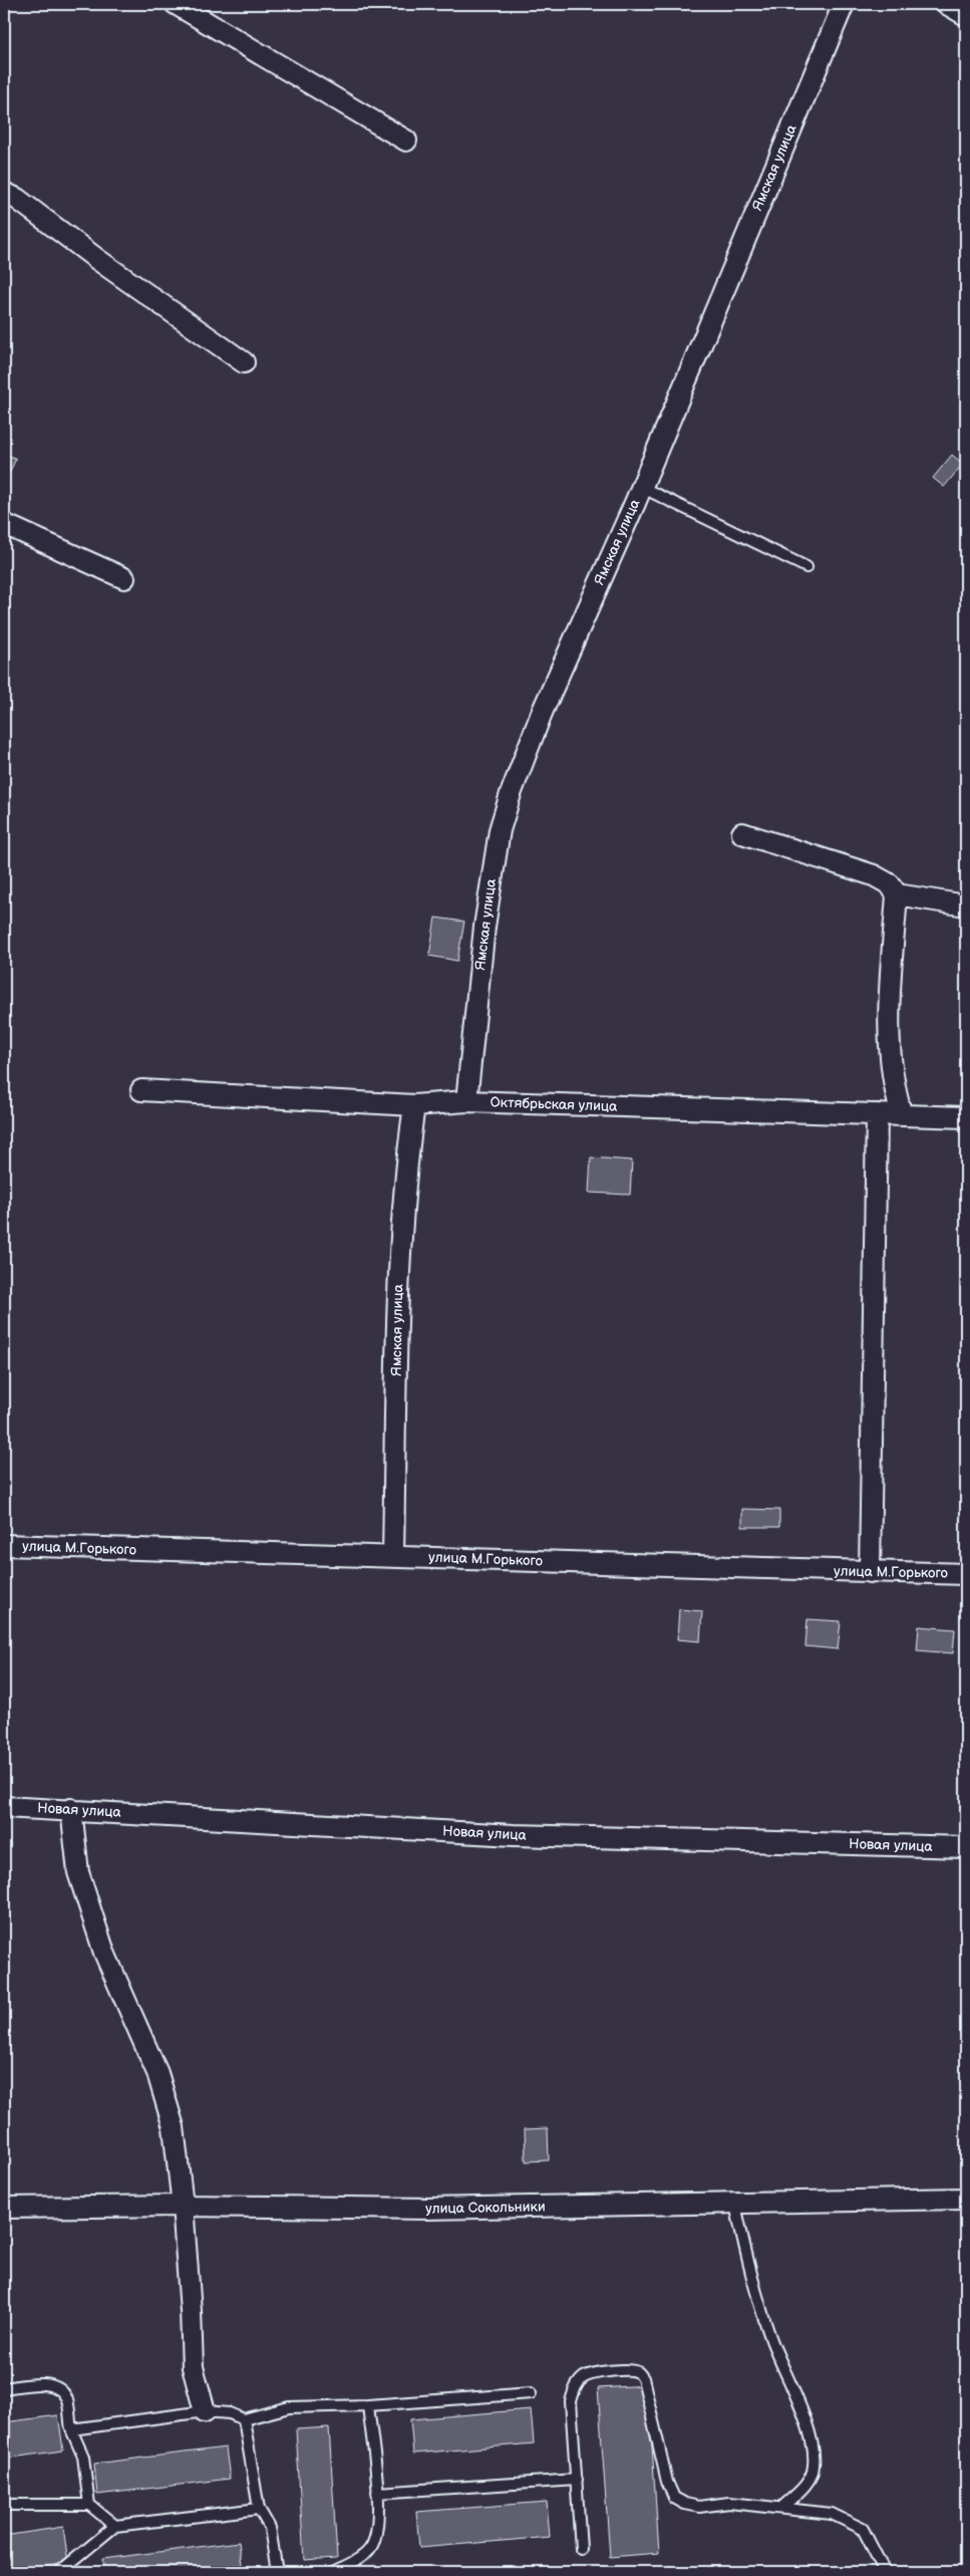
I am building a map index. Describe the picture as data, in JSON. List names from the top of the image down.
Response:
{
  "streets": {
    "street": [
      "Ямская улица",
      "Октябрьская улица",
      "улица М.Горького",
      "Новая улица",
      "улица Сокольники"
    ]
  },
  "crossings": [
    ["Ямская улица", "Октябрьская улица"],
    ["Ямская улица", "улица М.Горького"]
  ]
}
